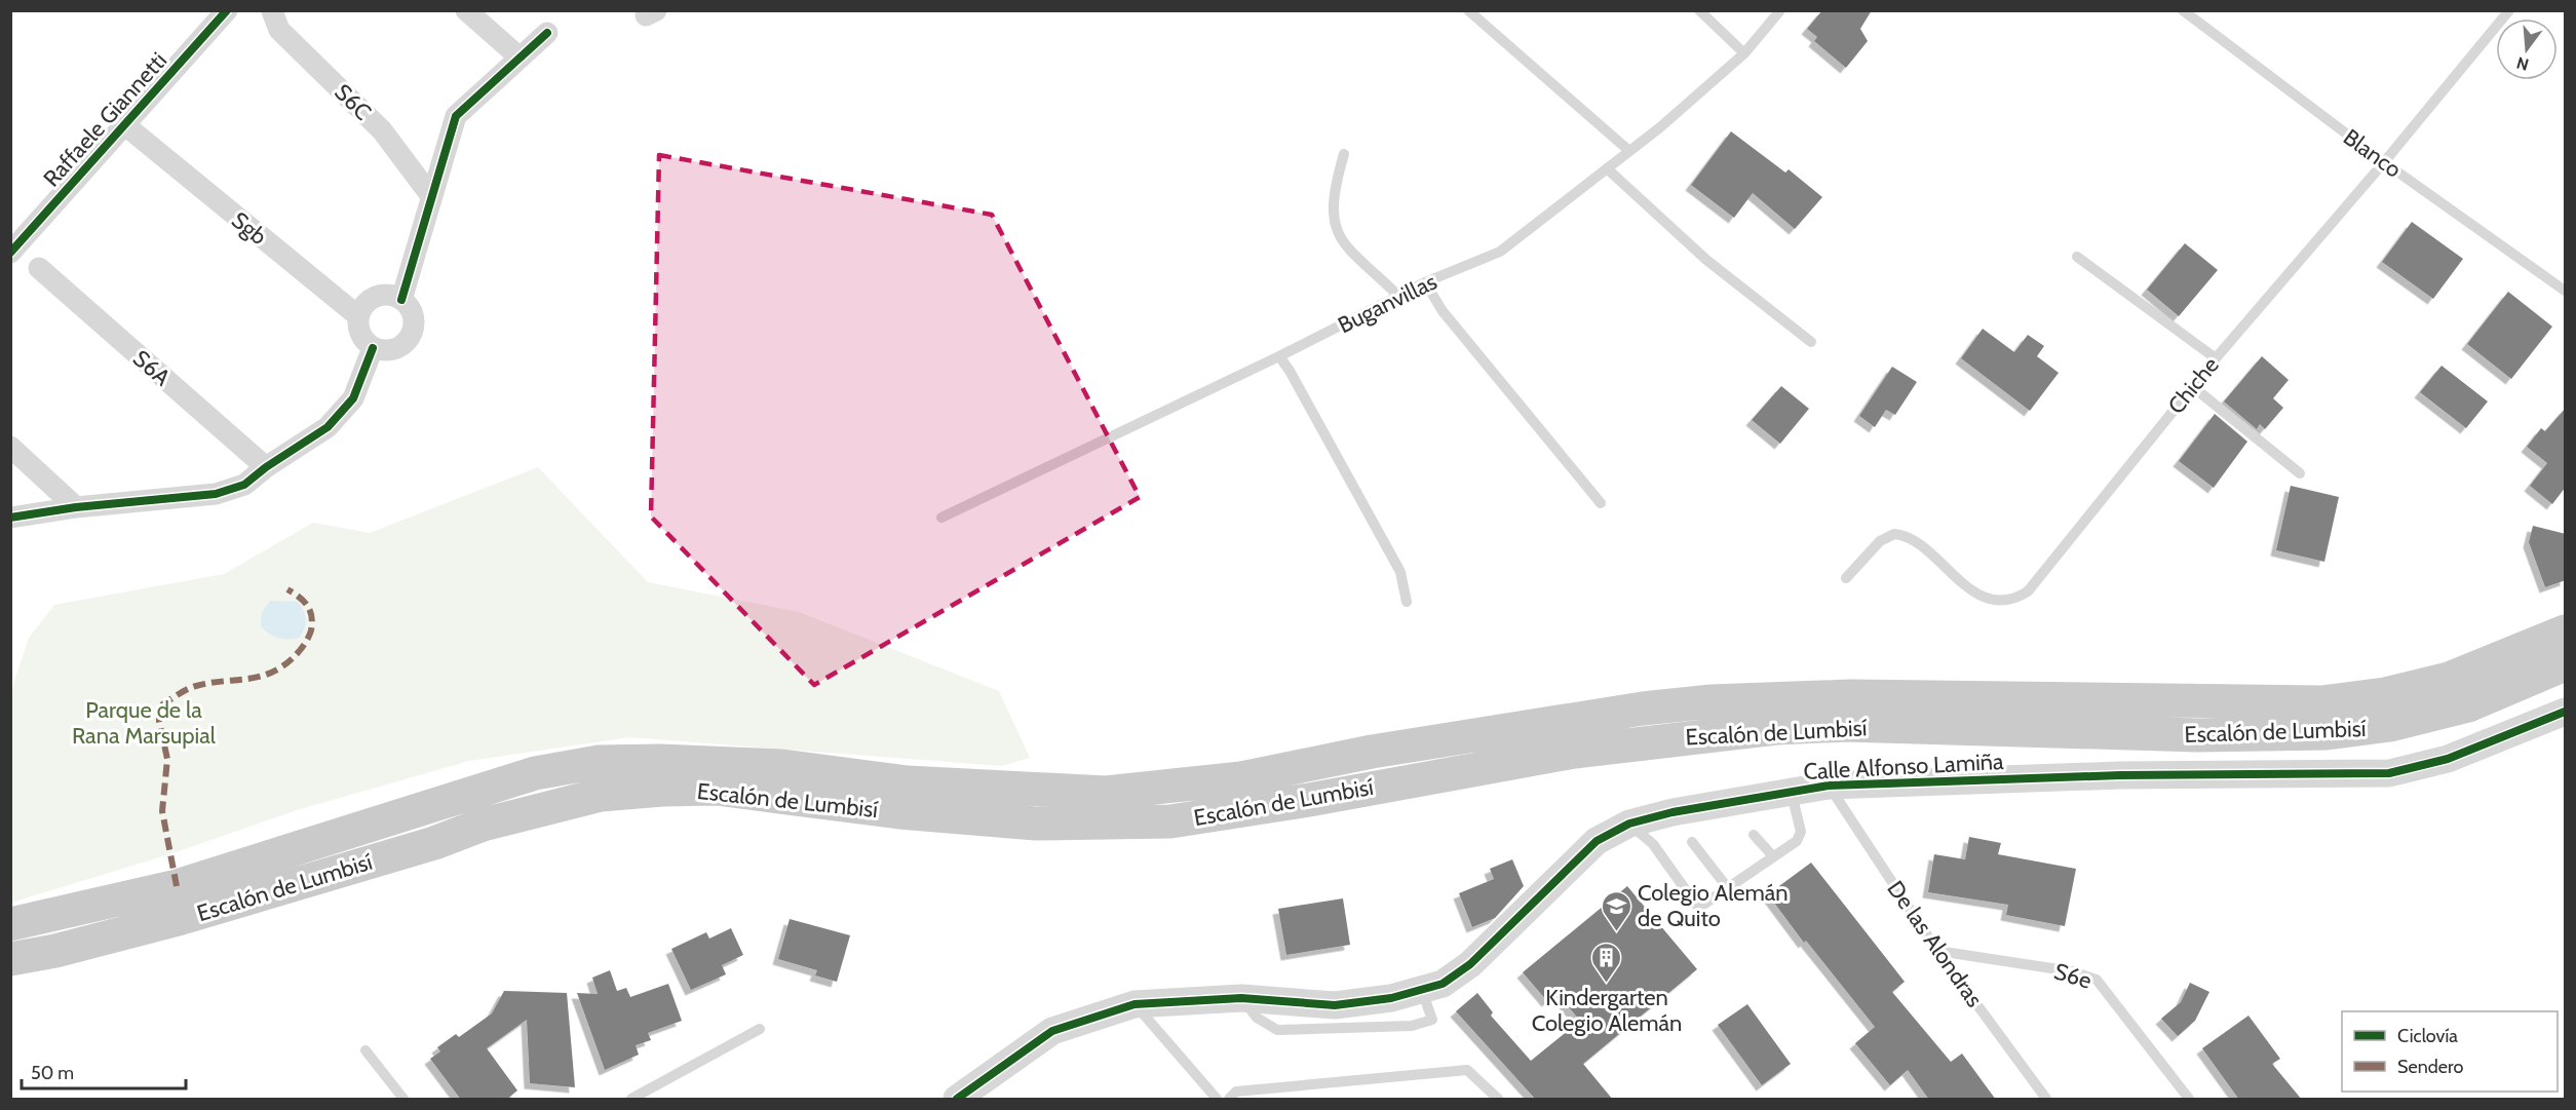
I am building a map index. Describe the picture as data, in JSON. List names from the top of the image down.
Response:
{
  "streets": {
    "main road": ["Escalón de Lumbisí"],
    "street": [
      "S6C",
      "Raffaele Giannetti",
      "Sgb",
      "S6A",
      "Calle Alfonso Lamiña"
    ],
    "lane": [
      "Blanco",
      "Buganvillas",
      "Chiche",
      "De las Alondras",
      "S6e"
    ]
  },
  "crossings": [
    ["Raffaele Giannetti", "Sgb"],
    ["Blanco", "Chiche"],
    ["Calle Alfonso Lamiña", "De las Alondras"],
    ["De las Alondras", "S6e"]
  ],
  "parks": ["Parque de la Rana Marsupial"],
  "places": {
    "school or university": ["Colegio Alemán de Quito"],
    "building": ["Kindergarten Colegio Alemán"]
  },
  "legend": ["Ciclovía", "Sendero"],
  "scale_bar": "50 m",
  "north": "bottom"
}
